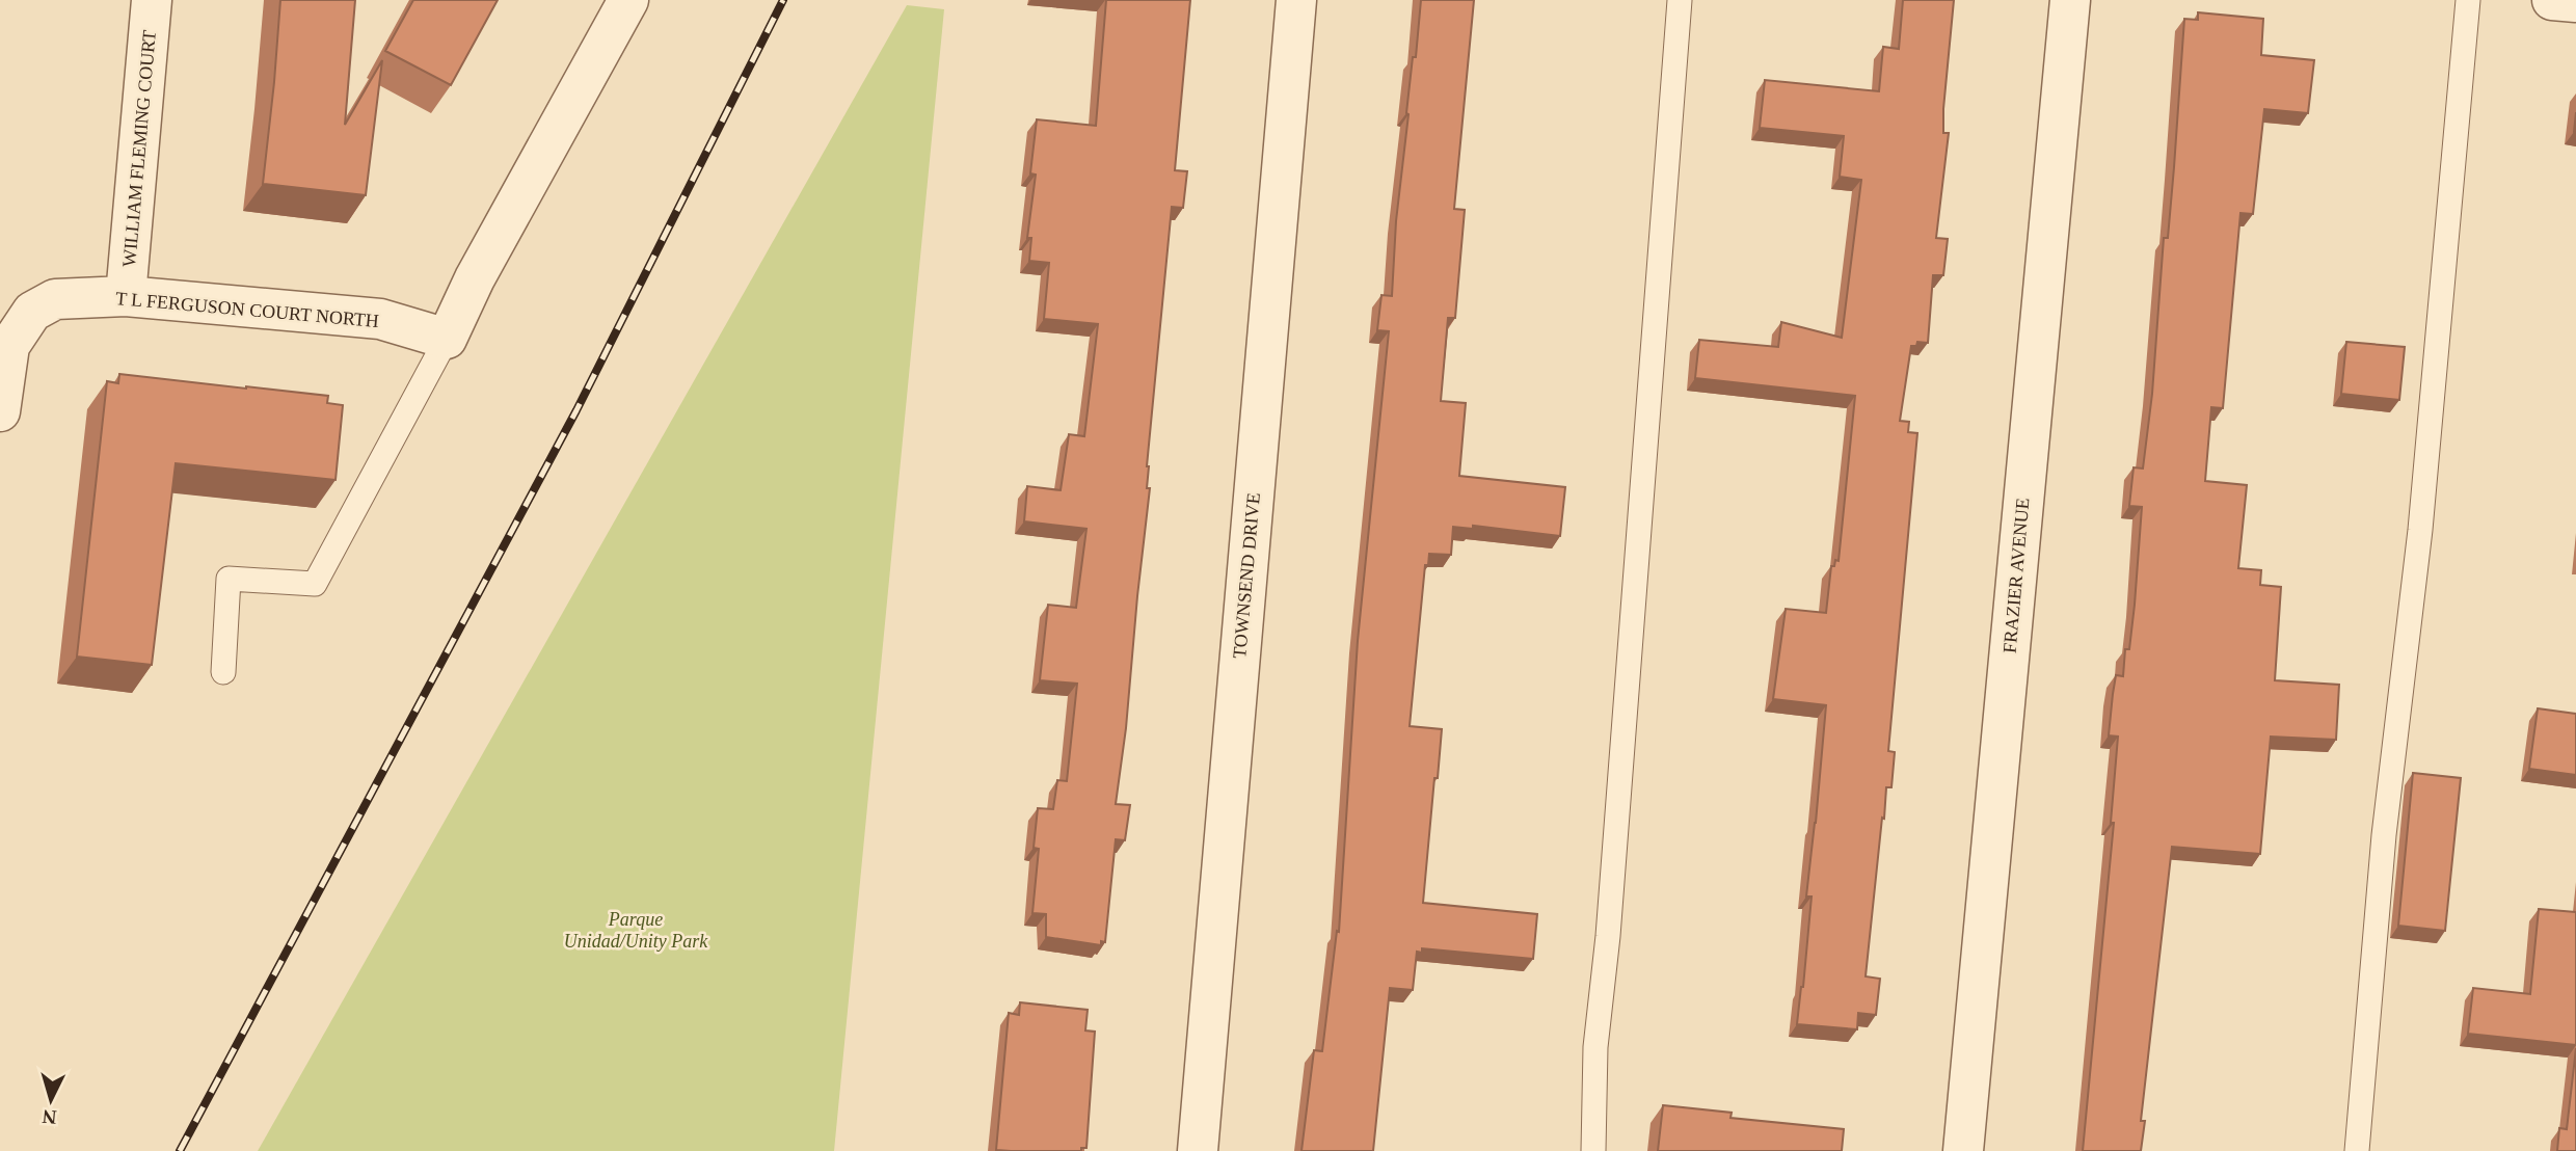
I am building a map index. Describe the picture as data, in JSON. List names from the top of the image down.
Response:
{
  "streets": {
    "street": [
      "WILLIAM FLEMING COURT",
      "T L FERGUSON COURT NORTH",
      "TOWNSEND DRIVE",
      "FRAZIER AVENUE"
    ]
  },
  "crossings": [
    ["WILLIAM FLEMING COURT", "T L FERGUSON COURT NORTH"]
  ],
  "parks": ["Parque Unidad/Unity Park"],
  "north": "bottom"
}
